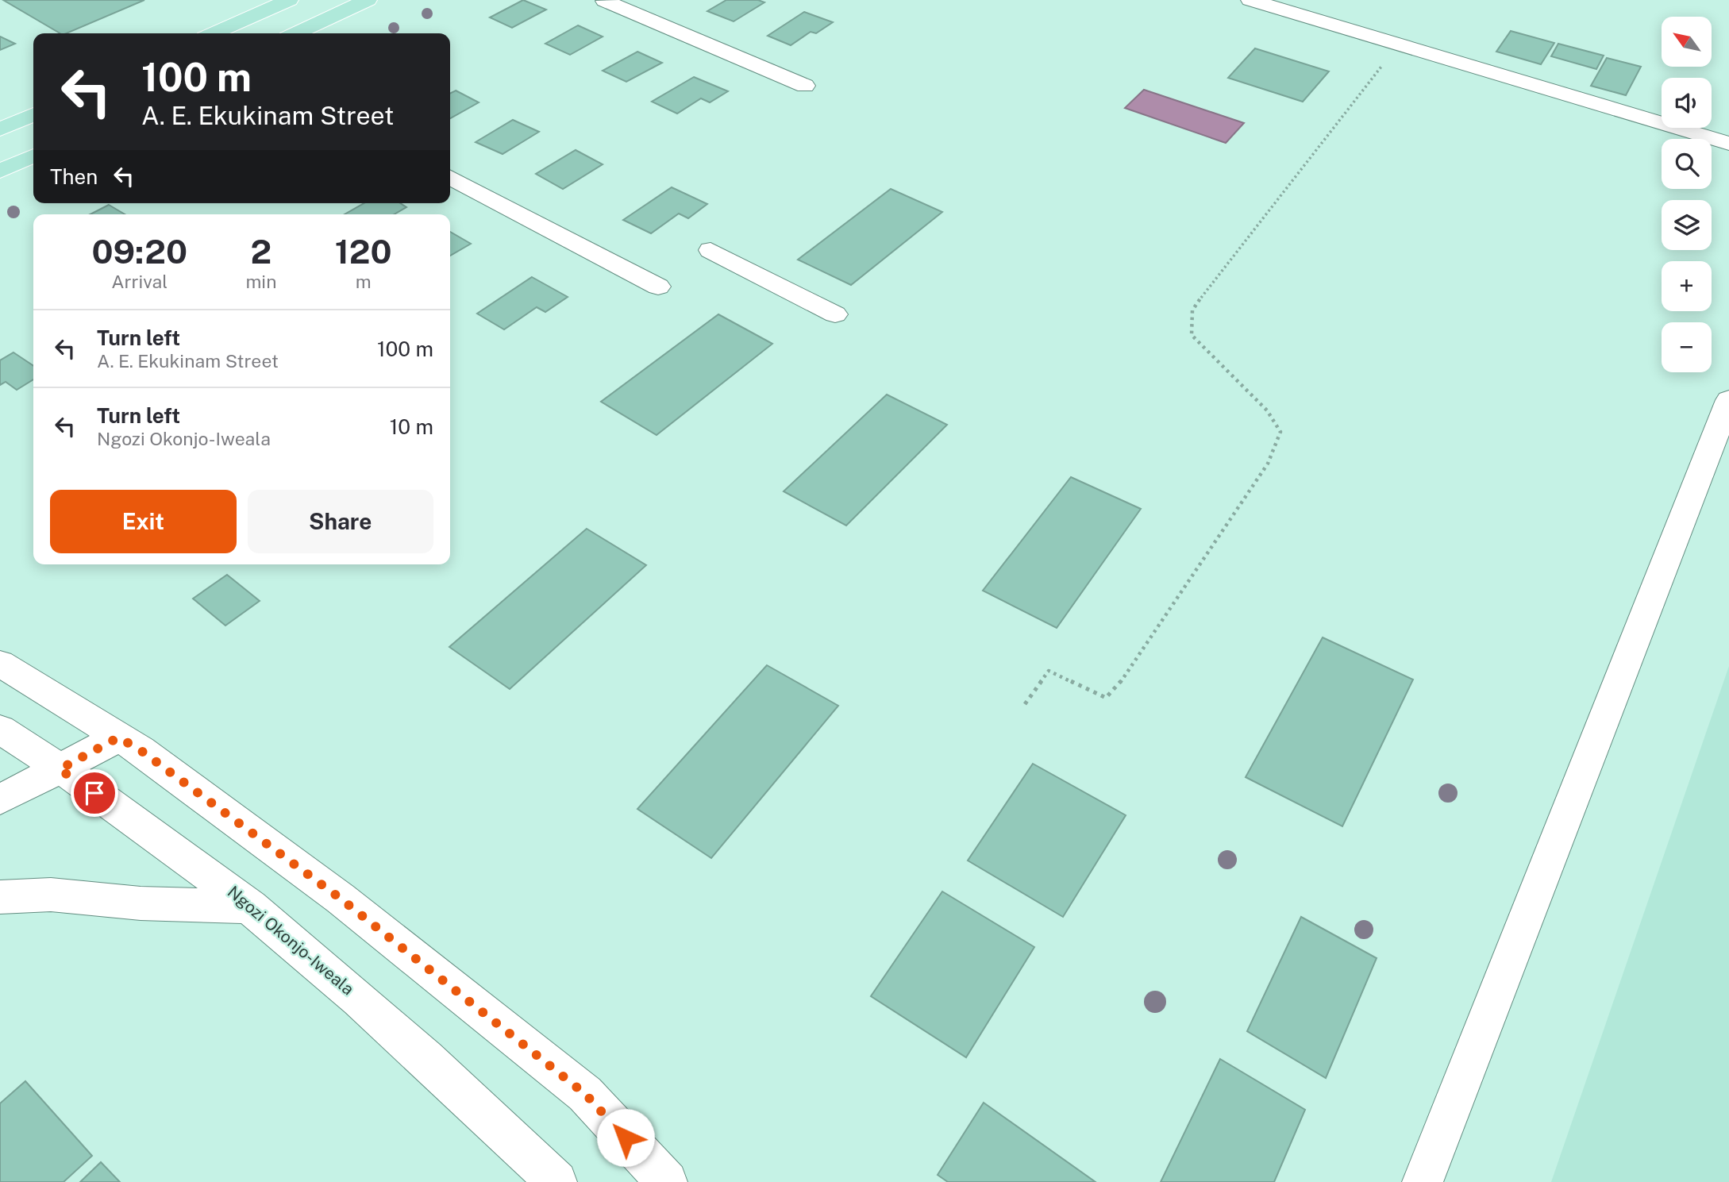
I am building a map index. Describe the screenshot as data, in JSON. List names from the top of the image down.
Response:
{
  "streets": {
    "street": ["Ngozi Okonjo-Iweala"]
  },
  "north": "top left",
  "page": {
    "map_buttons": ["+", "−"],
    "turn": ["100 m", "A. E. Ekukinam Street"],
    "then": "Then",
    "eta": [
      "09:20",
      "Arrival",
      "2",
      "min",
      "120",
      "m"
    ],
    "list": [
      {
        "name": "Turn left",
        "note": "A. E. Ekukinam Street",
        "value": "100 m"
      },
      {
        "name": "Turn left",
        "note": "Ngozi Okonjo-Iweala",
        "value": "10 m"
      }
    ],
    "buttons": ["Exit", "Share"]
  }
}
